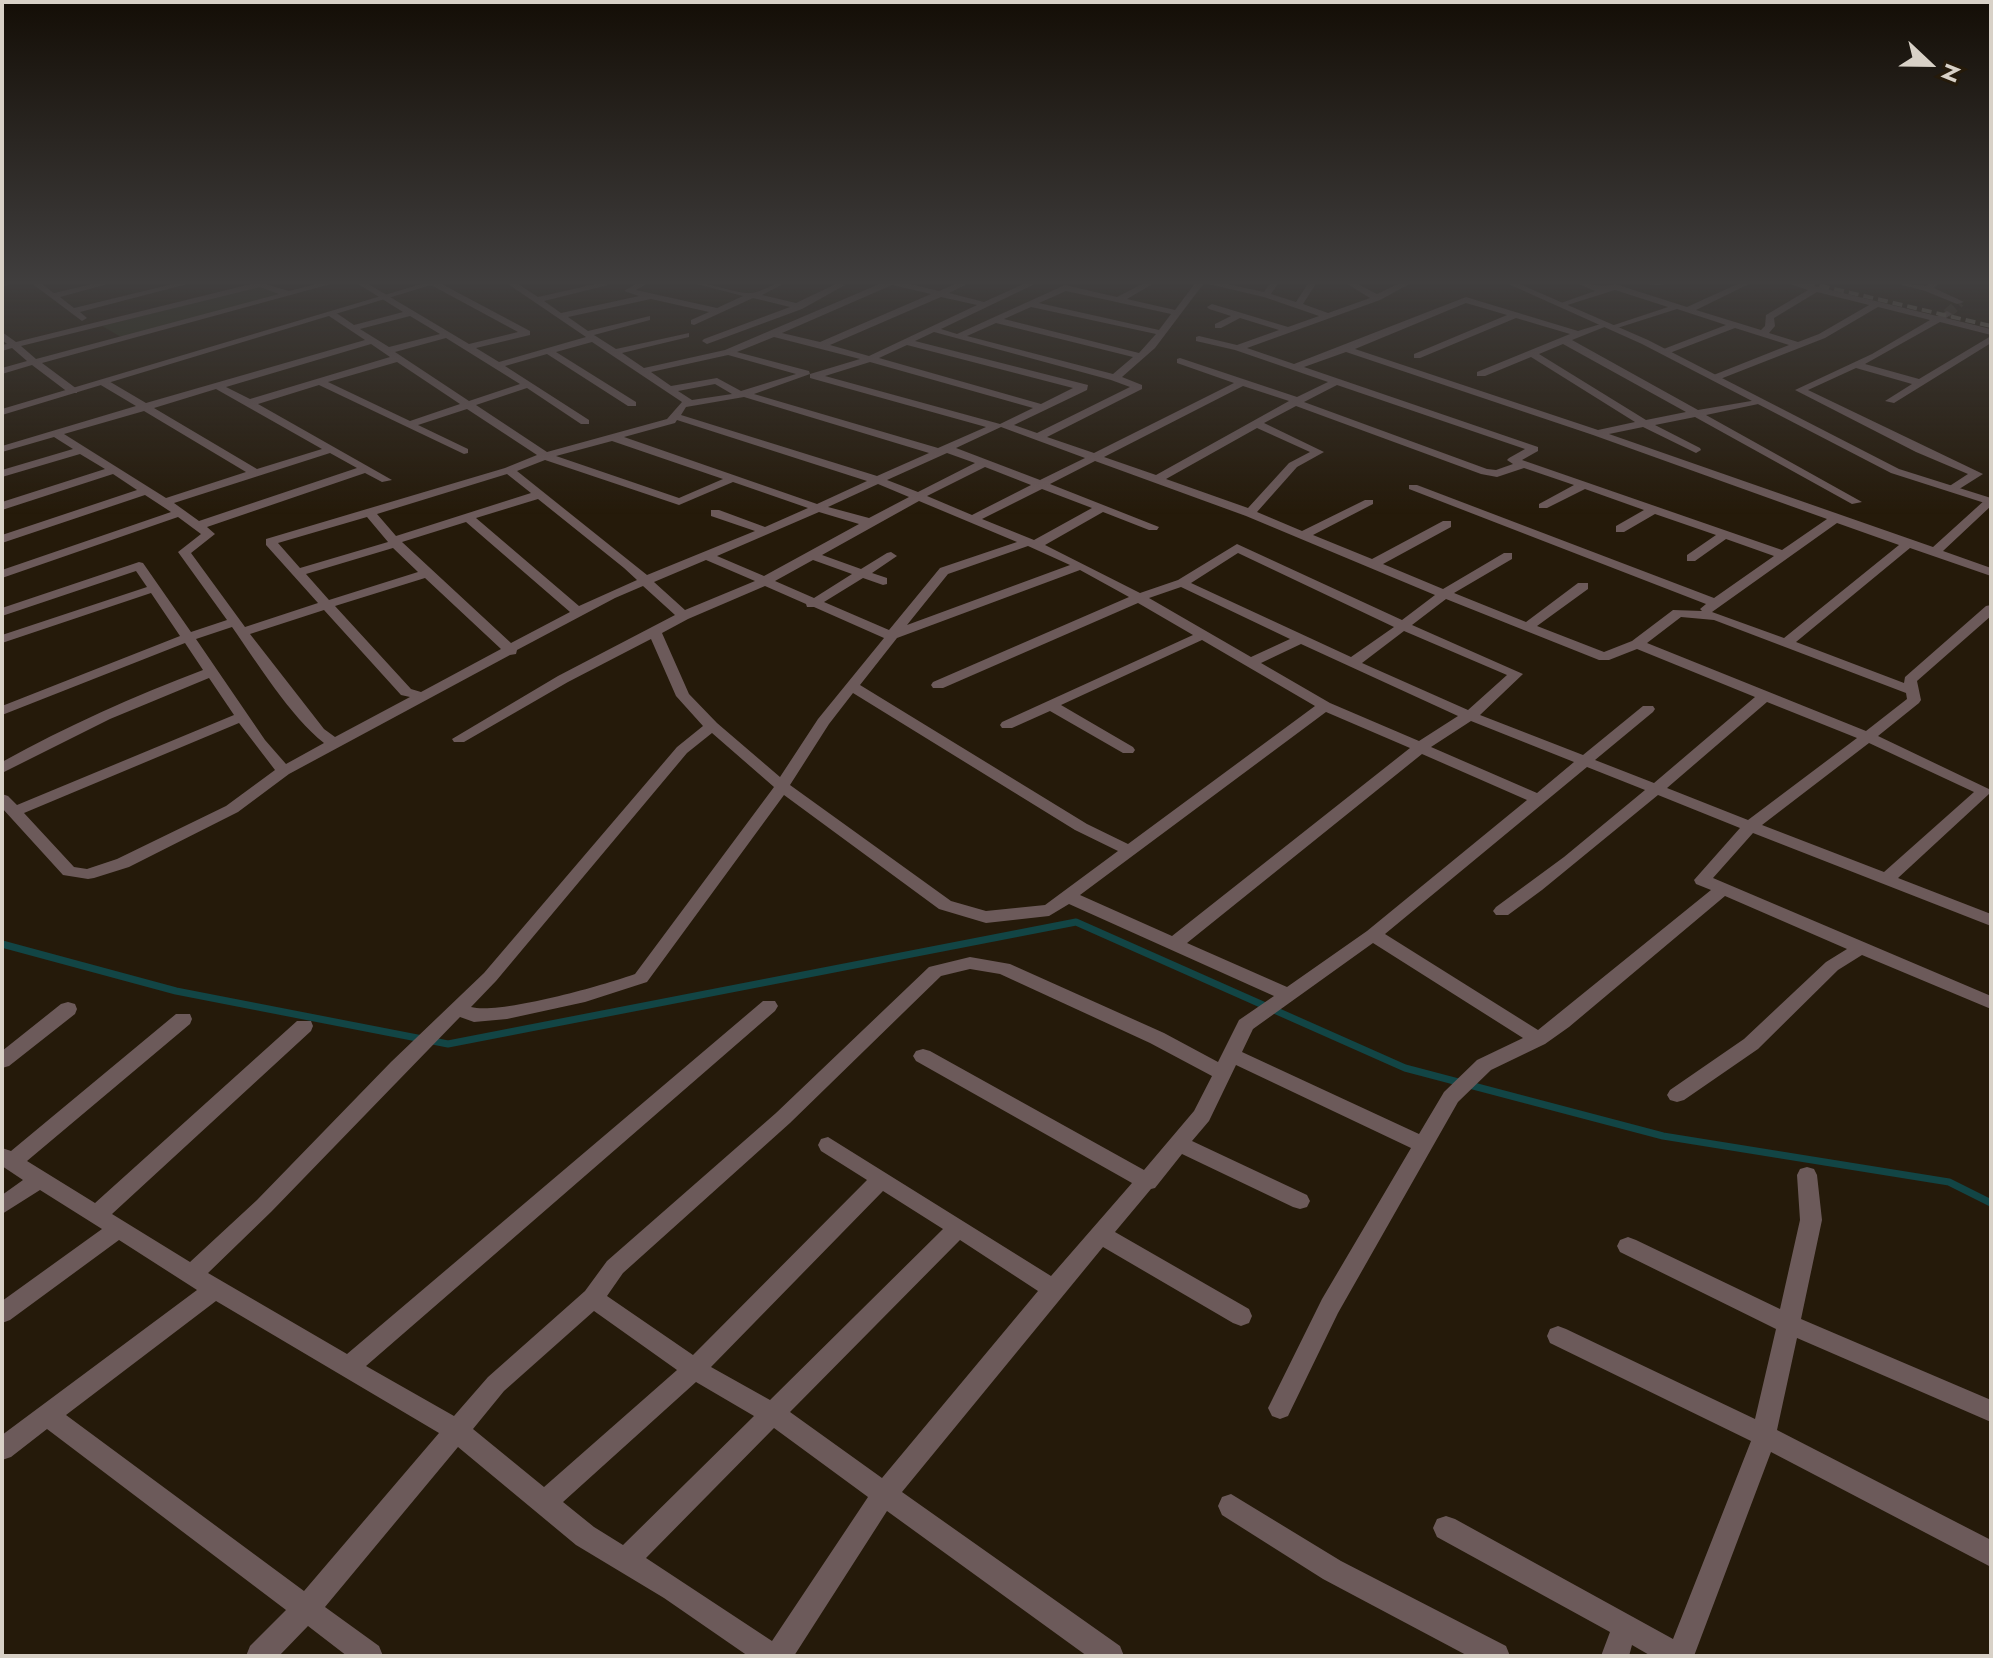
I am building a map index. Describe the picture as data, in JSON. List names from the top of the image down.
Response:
{
  "north": "right"
}
